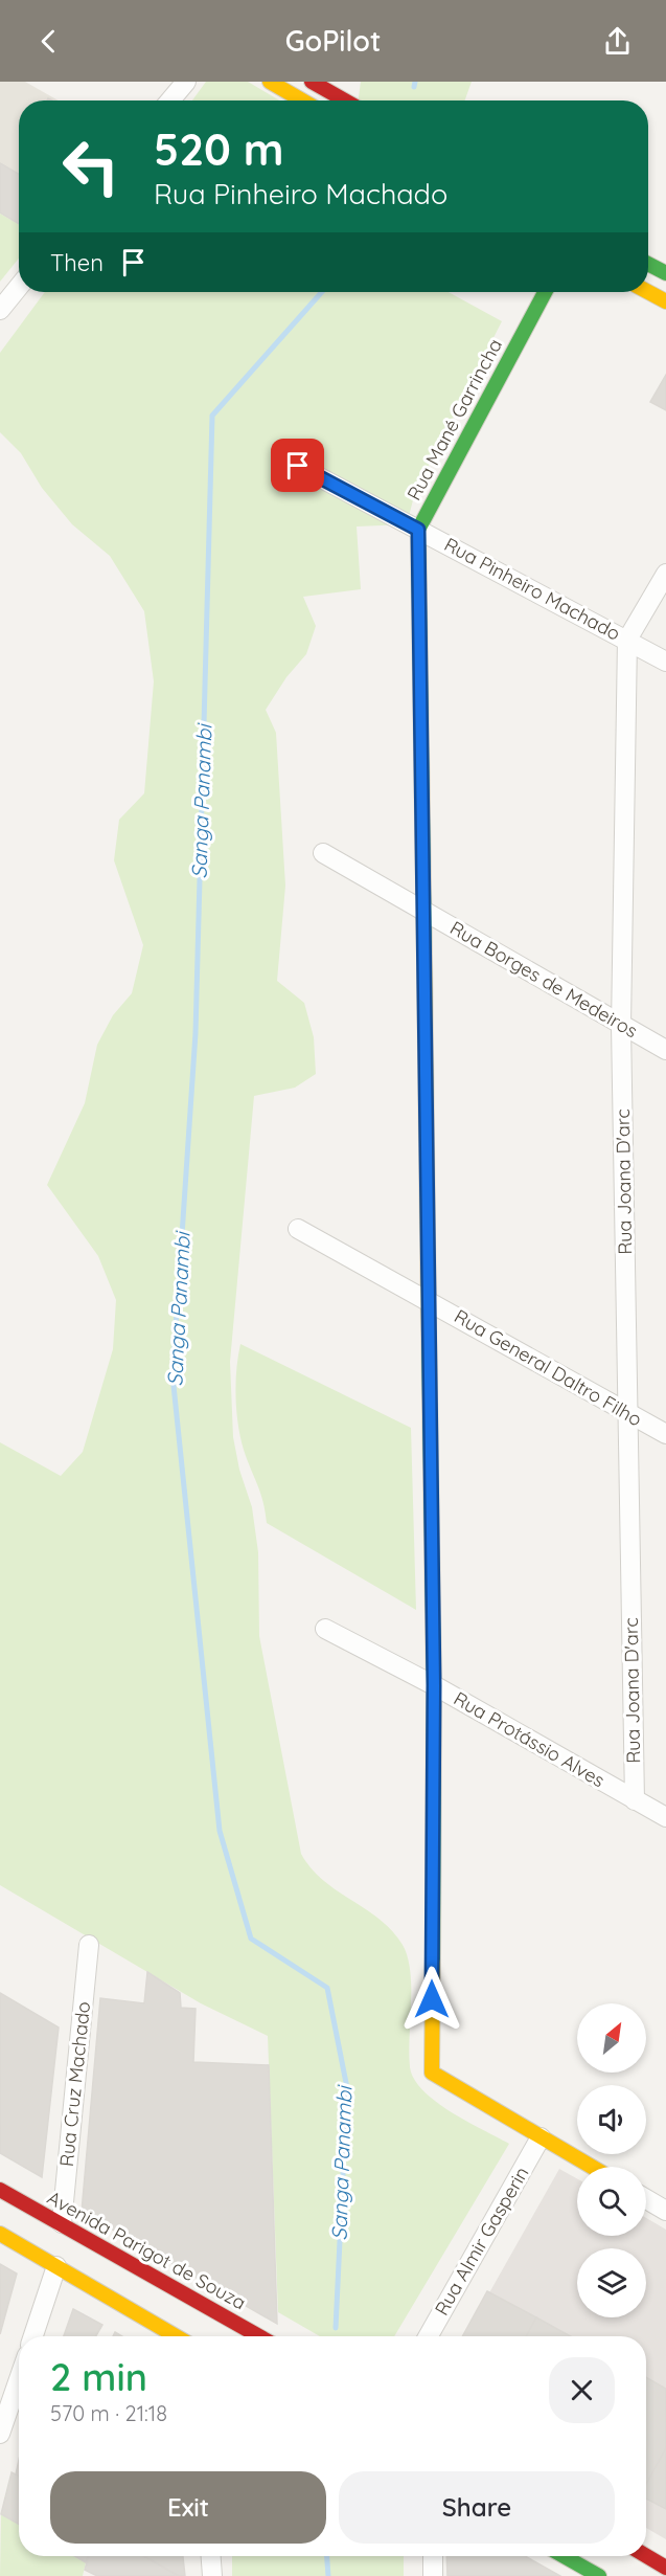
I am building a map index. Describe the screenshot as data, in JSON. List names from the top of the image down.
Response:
{
  "streets": {
    "street": [
      "Rua Mané Garrincha",
      "Rua Pinheiro Machado",
      "Rua Borges de Medeiros",
      "Rua Joana D'arc",
      "Rua General Daltro Filho",
      "Rua Protássio Alves",
      "Rua Cruz Machado",
      "Rua Almir Gasperin",
      "Avenida Parigot de Souza"
    ]
  },
  "crossings": [
    ["Rua Mané Garrincha", "Rua Pinheiro Machado"],
    ["Rua Mané Garrincha", "Rua Borges de Medeiros"],
    ["Rua Mané Garrincha", "Rua General Daltro Filho"],
    ["Rua Mané Garrincha", "Rua Protássio Alves"],
    ["Rua Mané Garrincha", "Rua Almir Gasperin"],
    ["Rua Pinheiro Machado", "Rua Joana D'arc"],
    ["Rua Borges de Medeiros", "Rua Joana D'arc"],
    ["Rua Joana D'arc", "Rua General Daltro Filho"],
    ["Rua Joana D'arc", "Rua Protássio Alves"],
    ["Rua Cruz Machado", "Avenida Parigot de Souza"]
  ],
  "water": ["Sanga Panambi"],
  "north": "top right",
  "page": {
    "header": "GoPilot",
    "turn": ["520 m", "Rua Pinheiro Machado"],
    "then": "Then",
    "heading": ["2 min", "570 m · 21:18"],
    "buttons": ["Exit", "Share"]
  }
}
